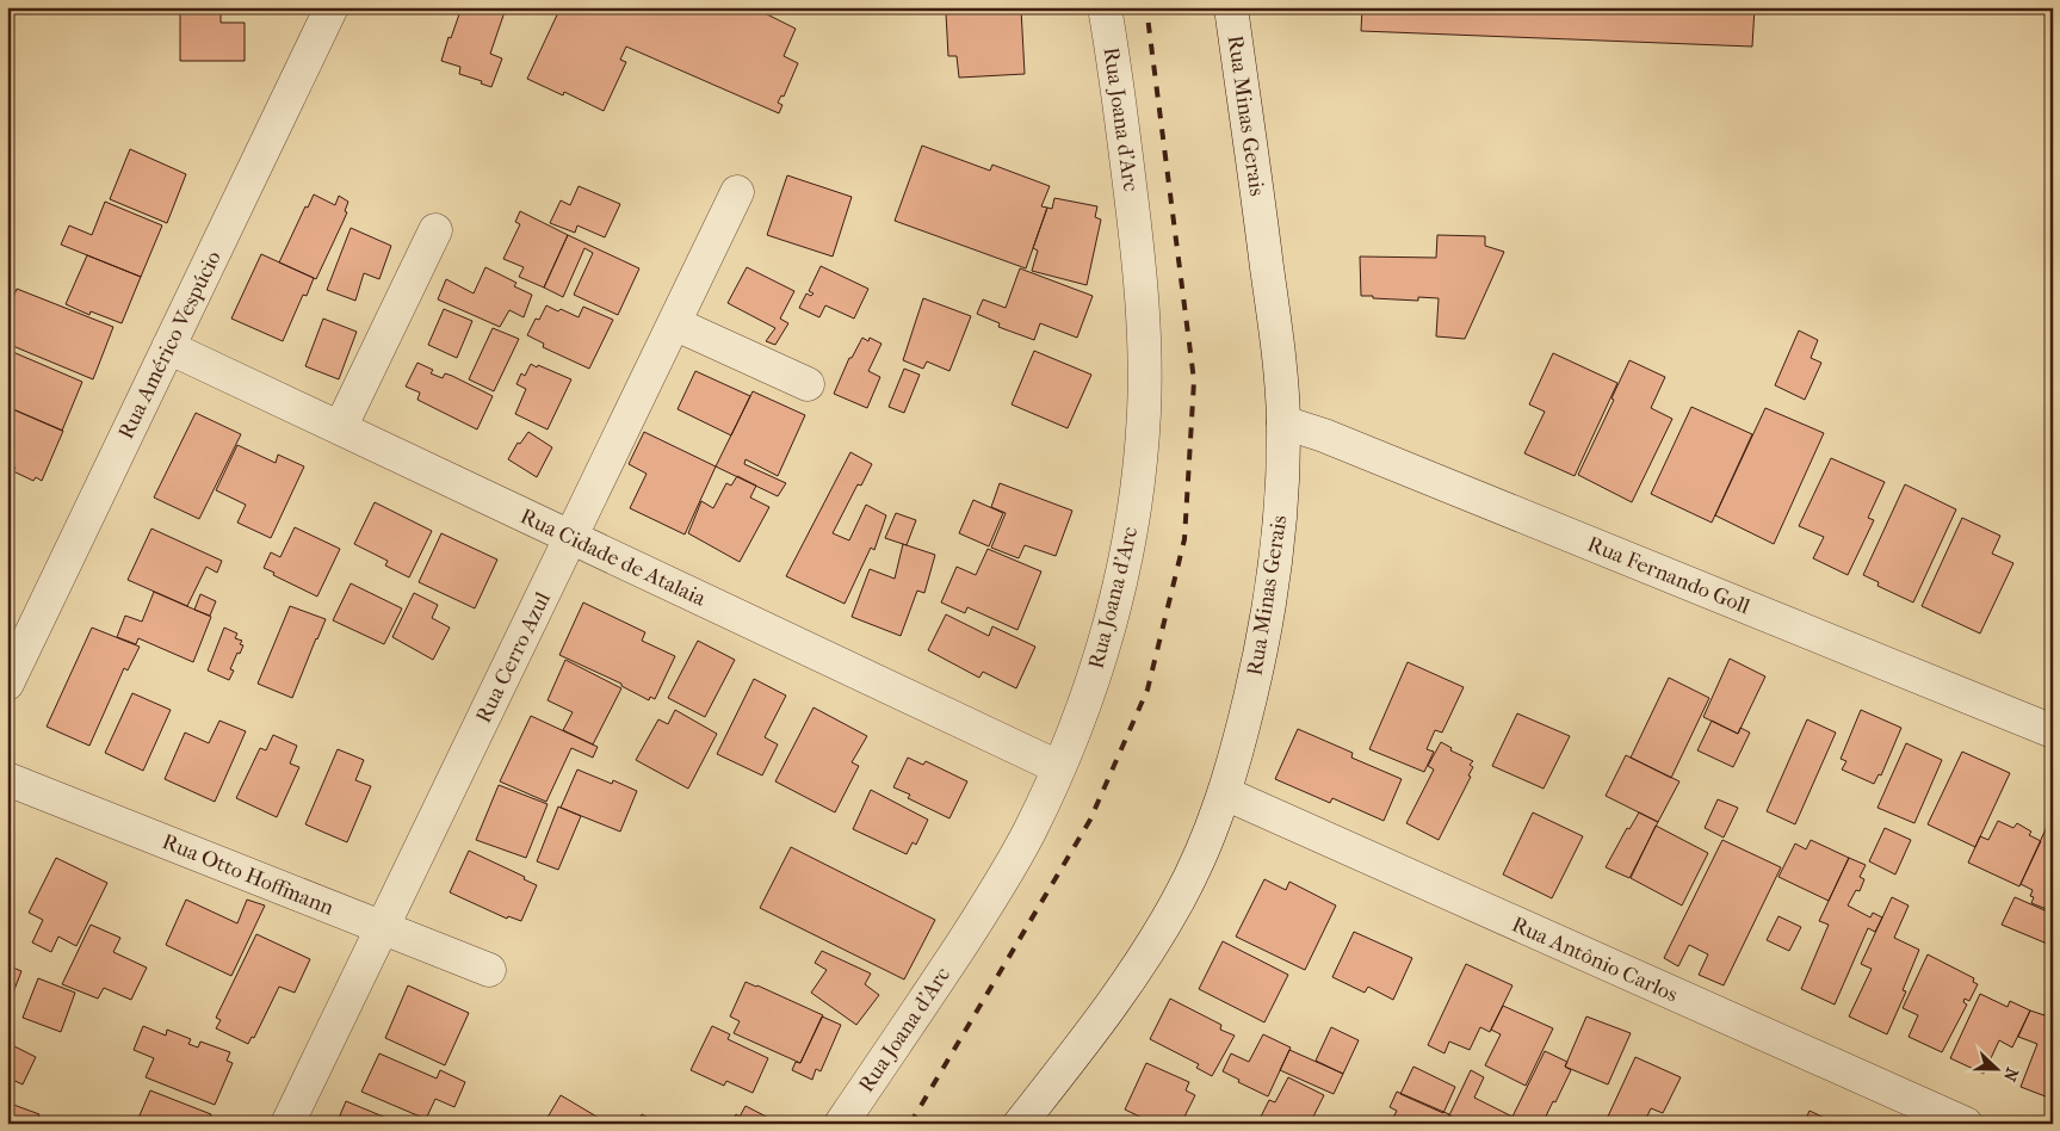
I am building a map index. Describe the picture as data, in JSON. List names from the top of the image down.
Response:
{
  "streets": {
    "street": [
      "Rua Minas Gerais",
      "Rua Joana d'Arc",
      "Rua Américo Vespúcio",
      "Rua Cidade de Atalaia",
      "Rua Fernando Goll",
      "Rua Cerro Azul",
      "Rua Otto Hoffmann",
      "Rua Antônio Carlos"
    ]
  },
  "crossings": [
    ["Rua Minas Gerais", "Rua Fernando Goll"],
    ["Rua Minas Gerais", "Rua Antônio Carlos"],
    ["Rua Joana d'Arc", "Rua Cidade de Atalaia"],
    ["Rua Américo Vespúcio", "Rua Cidade de Atalaia"],
    ["Rua Cidade de Atalaia", "Rua Cerro Azul"],
    ["Rua Cerro Azul", "Rua Otto Hoffmann"]
  ],
  "north": "right"
}
